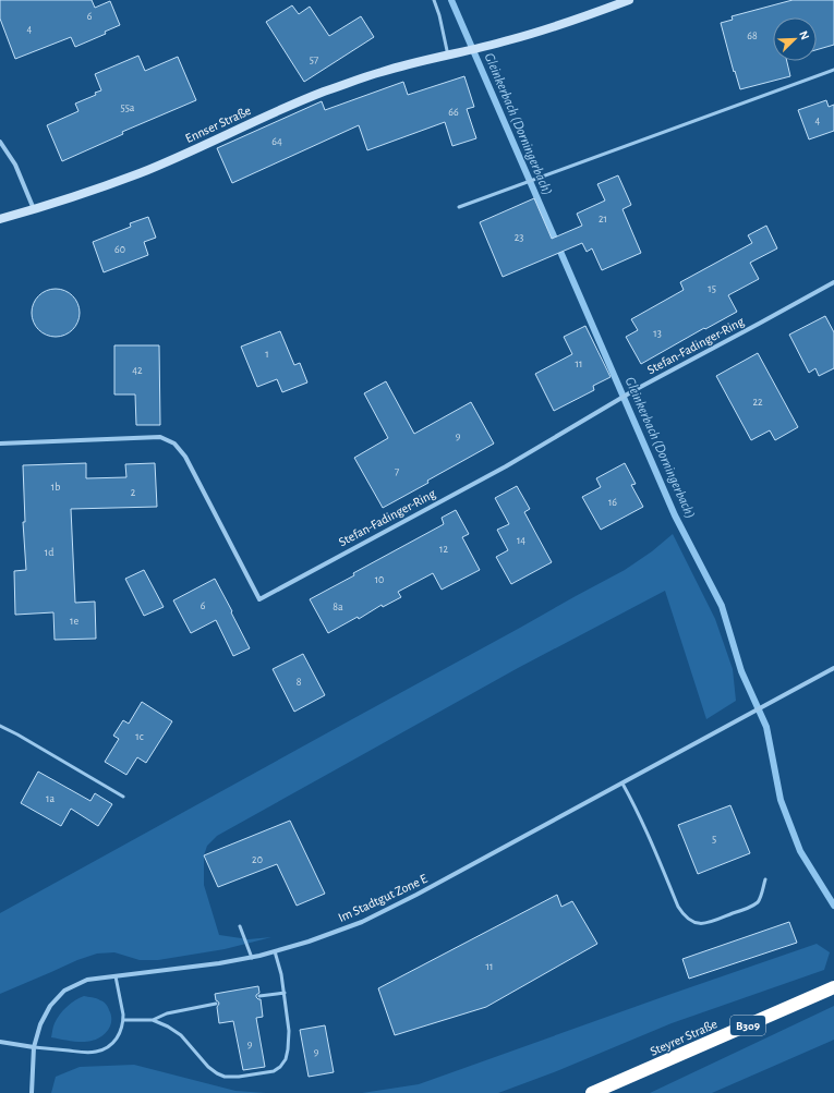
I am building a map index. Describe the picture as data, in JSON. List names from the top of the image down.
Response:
{
  "streets": {
    "highway": ["B309", "Steyrer Straße"],
    "street": ["Ennser Straße", "Stefan-Fadinger-Ring", "Im Stadtgut Zone E"]
  },
  "water": ["Gleinkerbach (Dorningerbach)"],
  "house_numbers": [
    "6",
    "4",
    "68",
    "57",
    "55a",
    "66",
    "4",
    "64",
    "21",
    "23",
    "60",
    "15",
    "13",
    "1",
    "11",
    "42",
    "22",
    "9",
    "7",
    "1b",
    "2",
    "16",
    "14",
    "12",
    "1d",
    "10",
    "6",
    "8a",
    "1e",
    "8",
    "1c",
    "1a",
    "5",
    "20",
    "11",
    "9",
    "9"
  ],
  "north": "top right"
}
